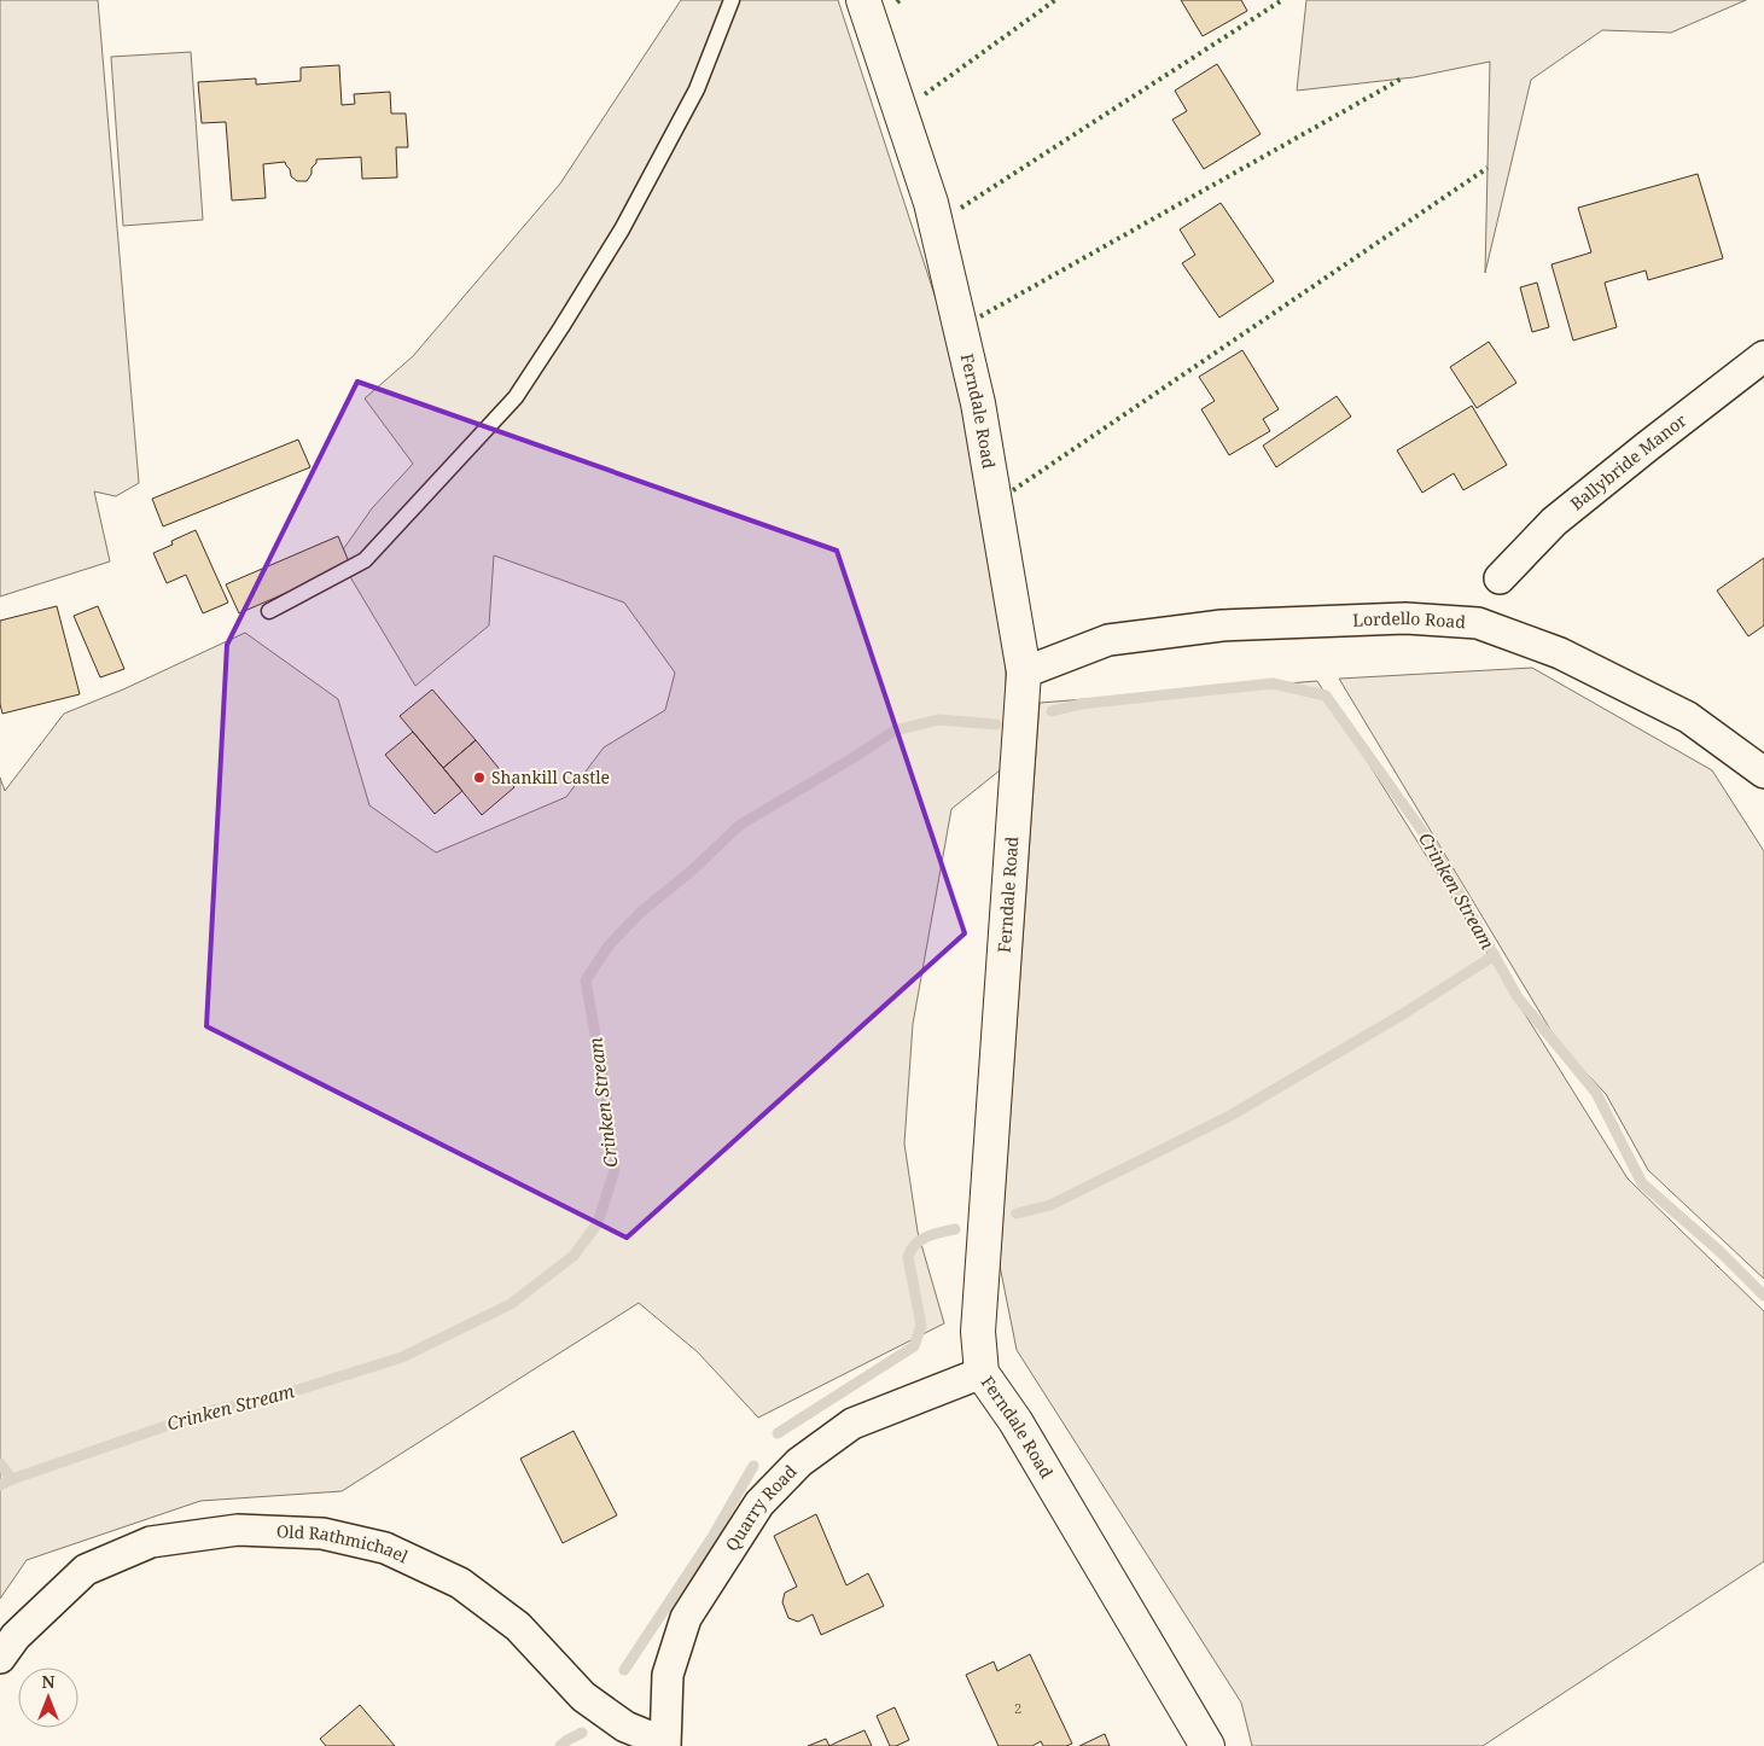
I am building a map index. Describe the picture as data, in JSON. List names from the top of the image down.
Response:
{
  "streets": {
    "street": [
      "Ferndale Road",
      "Ballybride Manor",
      "Lordello Road",
      "Quarry Road",
      "Old Rathmichael"
    ]
  },
  "crossings": [
    ["Ferndale Road", "Lordello Road"],
    ["Ferndale Road", "Quarry Road"],
    ["Quarry Road", "Old Rathmichael"]
  ],
  "water": ["Crinken Stream"],
  "places": ["Shankill Castle"],
  "house_numbers": ["2"],
  "north": "top"
}
